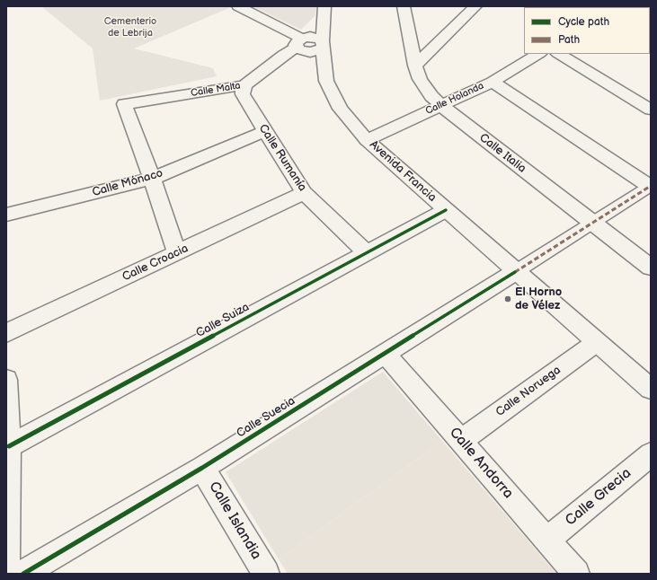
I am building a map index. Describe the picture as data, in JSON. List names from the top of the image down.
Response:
{
  "streets": {
    "street": [
      "Calle Malta",
      "Calle Holanda",
      "Calle Italia",
      "Calle Rumanía",
      "Avenida Francia",
      "Calle Mónaco",
      "Calle Croacia",
      "Calle Suiza",
      "Calle Noruega",
      "Calle Suecia",
      "Calle Andorra",
      "Calle Grecia",
      "Calle Islandia"
    ]
  },
  "crossings": [
    ["Calle Malta", "Calle Rumanía"],
    ["Calle Malta", "Calle Mónaco"],
    ["Calle Holanda", "Calle Italia"],
    ["Calle Holanda", "Avenida Francia"],
    ["Calle Rumanía", "Calle Mónaco"],
    ["Calle Rumanía", "Calle Croacia"],
    ["Calle Rumanía", "Calle Suiza"],
    ["Avenida Francia", "Calle Suiza"],
    ["Avenida Francia", "Calle Noruega"],
    ["Avenida Francia", "Calle Suecia"],
    ["Calle Noruega", "Calle Andorra"],
    ["Calle Suecia", "Calle Andorra"],
    ["Calle Suecia", "Calle Islandia"],
    ["Calle Andorra", "Calle Grecia"]
  ],
  "parks": ["Cementerio de Lebrija"],
  "places": ["El Horno de Vélez"],
  "legend": ["Cycle path", "Path"]
}
